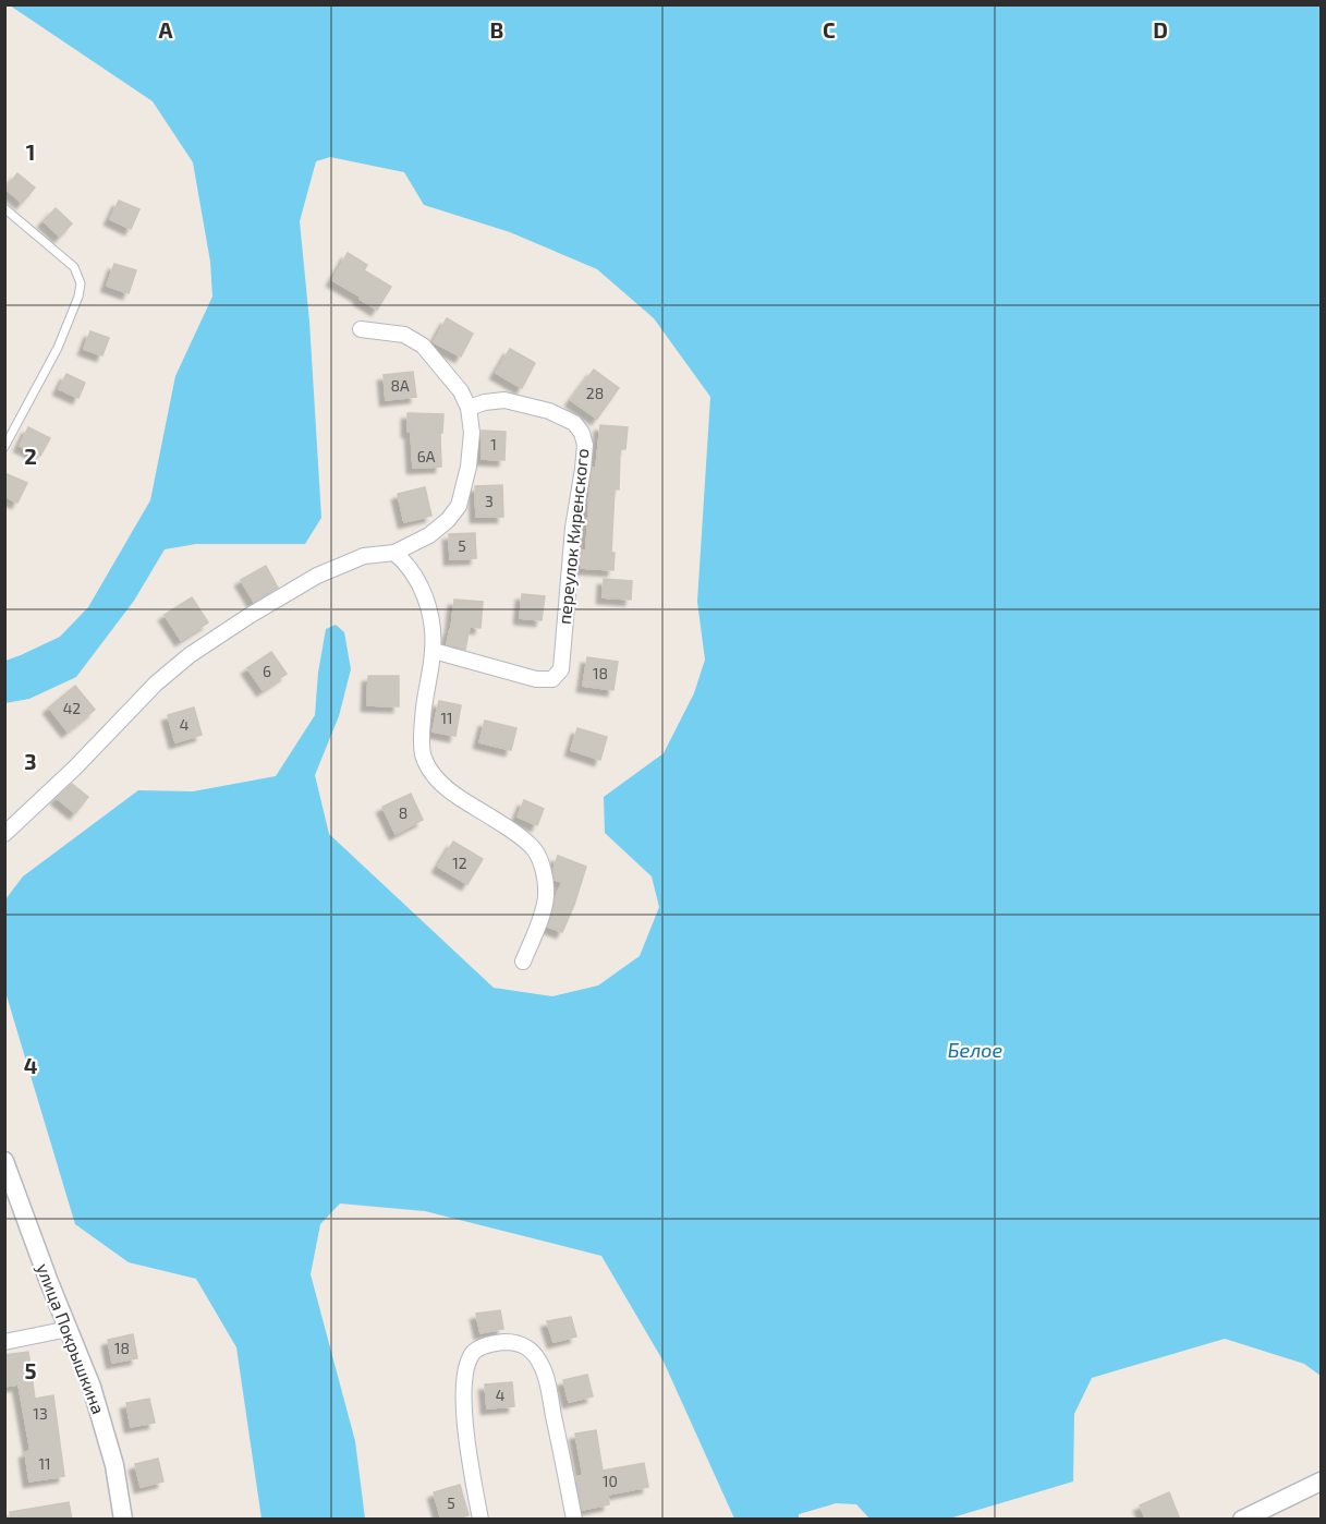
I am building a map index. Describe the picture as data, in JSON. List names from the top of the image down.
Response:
{
  "streets": {
    "street": ["переулок Киренского", "улица Покрышкина"]
  },
  "water": ["Белое"],
  "house_numbers": [
    "8А",
    "28",
    "1",
    "6А",
    "3",
    "5",
    "6",
    "18",
    "42",
    "11",
    "4",
    "8",
    "12",
    "18",
    "4",
    "13",
    "11",
    "10",
    "5"
  ],
  "grid": {
    "columns": [
      "A",
      "B",
      "C",
      "D"
    ],
    "rows": [
      "1",
      "2",
      "3",
      "4",
      "5"
    ]
  }
}
